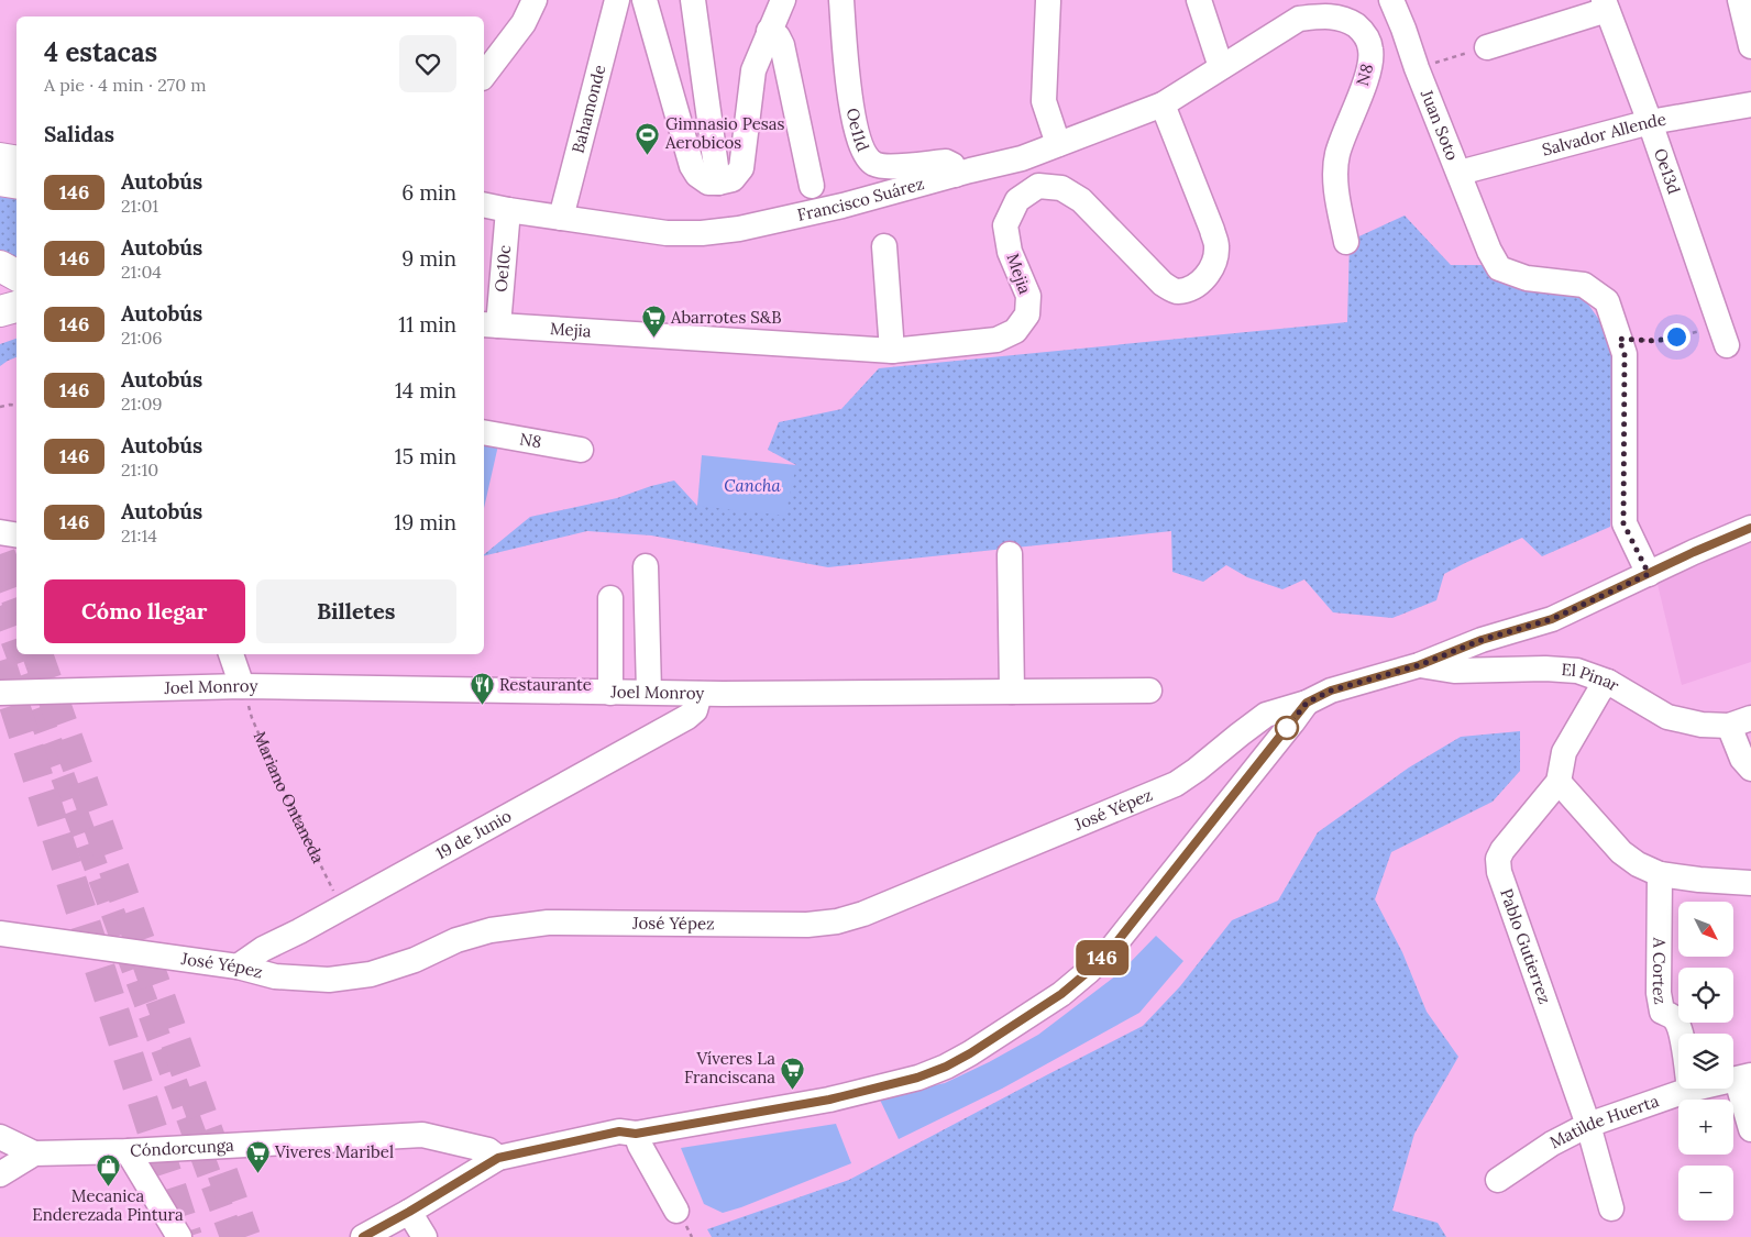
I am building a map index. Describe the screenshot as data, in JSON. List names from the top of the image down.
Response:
{
  "streets": {
    "street": [
      "N8",
      "Bahamonde",
      "Juan Soto",
      "Oe11d",
      "Salvador Allende",
      "Oe13d",
      "Francisco Suárez",
      "Oe10c",
      "Mejia",
      "El Pinar",
      "Joel Monroy",
      "José Yépez",
      "19 de Junio",
      "Pablo Gutierrez",
      "A Cortez",
      "Matilde Huerta",
      "Cóndorcunga"
    ],
    "path": ["Mariano Ontaneda"]
  },
  "crossings": [
    ["N8", "Francisco Suárez"],
    ["Bahamonde", "Francisco Suárez"],
    ["Juan Soto", "Salvador Allende"],
    ["Juan Soto", "José Yépez"],
    ["Oe11d", "Francisco Suárez"],
    ["Salvador Allende", "Oe13d"],
    ["Francisco Suárez", "Oe10c"],
    ["Francisco Suárez", "Mejia"],
    ["Oe10c", "Mejia"],
    ["El Pinar", "José Yépez"],
    ["El Pinar", "Pablo Gutierrez"],
    ["Joel Monroy", "Mariano Ontaneda"],
    ["Joel Monroy", "19 de Junio"],
    ["José Yépez", "19 de Junio"],
    ["Pablo Gutierrez", "Matilde Huerta"],
    ["A Cortez", "Matilde Huerta"]
  ],
  "parks": ["Cancha"],
  "places": {
    "sports": ["Gimnasio Pesas Aerobicos"],
    "supermarket": ["Abarrotes S&B", "Víveres La Franciscana", "Viveres Maribel"],
    "restaurant": ["Restaurante"],
    "shop": ["Mecanica Enderezada Pintura"]
  },
  "lines": ["bus line 146"],
  "north": "bottom right",
  "page": {
    "on_map": "146",
    "heading": [
      ["4 estacas", "A pie · 4 min · 270 m"],
      "Salidas"
    ],
    "list": [
      {
        "mark": "146",
        "name": "Autobús",
        "note": "21:01",
        "value": "6 min"
      },
      {
        "mark": "146",
        "name": "Autobús",
        "note": "21:04",
        "value": "9 min"
      },
      {
        "mark": "146",
        "name": "Autobús",
        "note": "21:06",
        "value": "11 min"
      },
      {
        "mark": "146",
        "name": "Autobús",
        "note": "21:09",
        "value": "14 min"
      },
      {
        "mark": "146",
        "name": "Autobús",
        "note": "21:10",
        "value": "15 min"
      },
      {
        "mark": "146",
        "name": "Autobús",
        "note": "21:14",
        "value": "19 min"
      }
    ],
    "buttons": ["Cómo llegar", "Billetes"],
    "map_buttons": ["+", "−"]
  }
}
